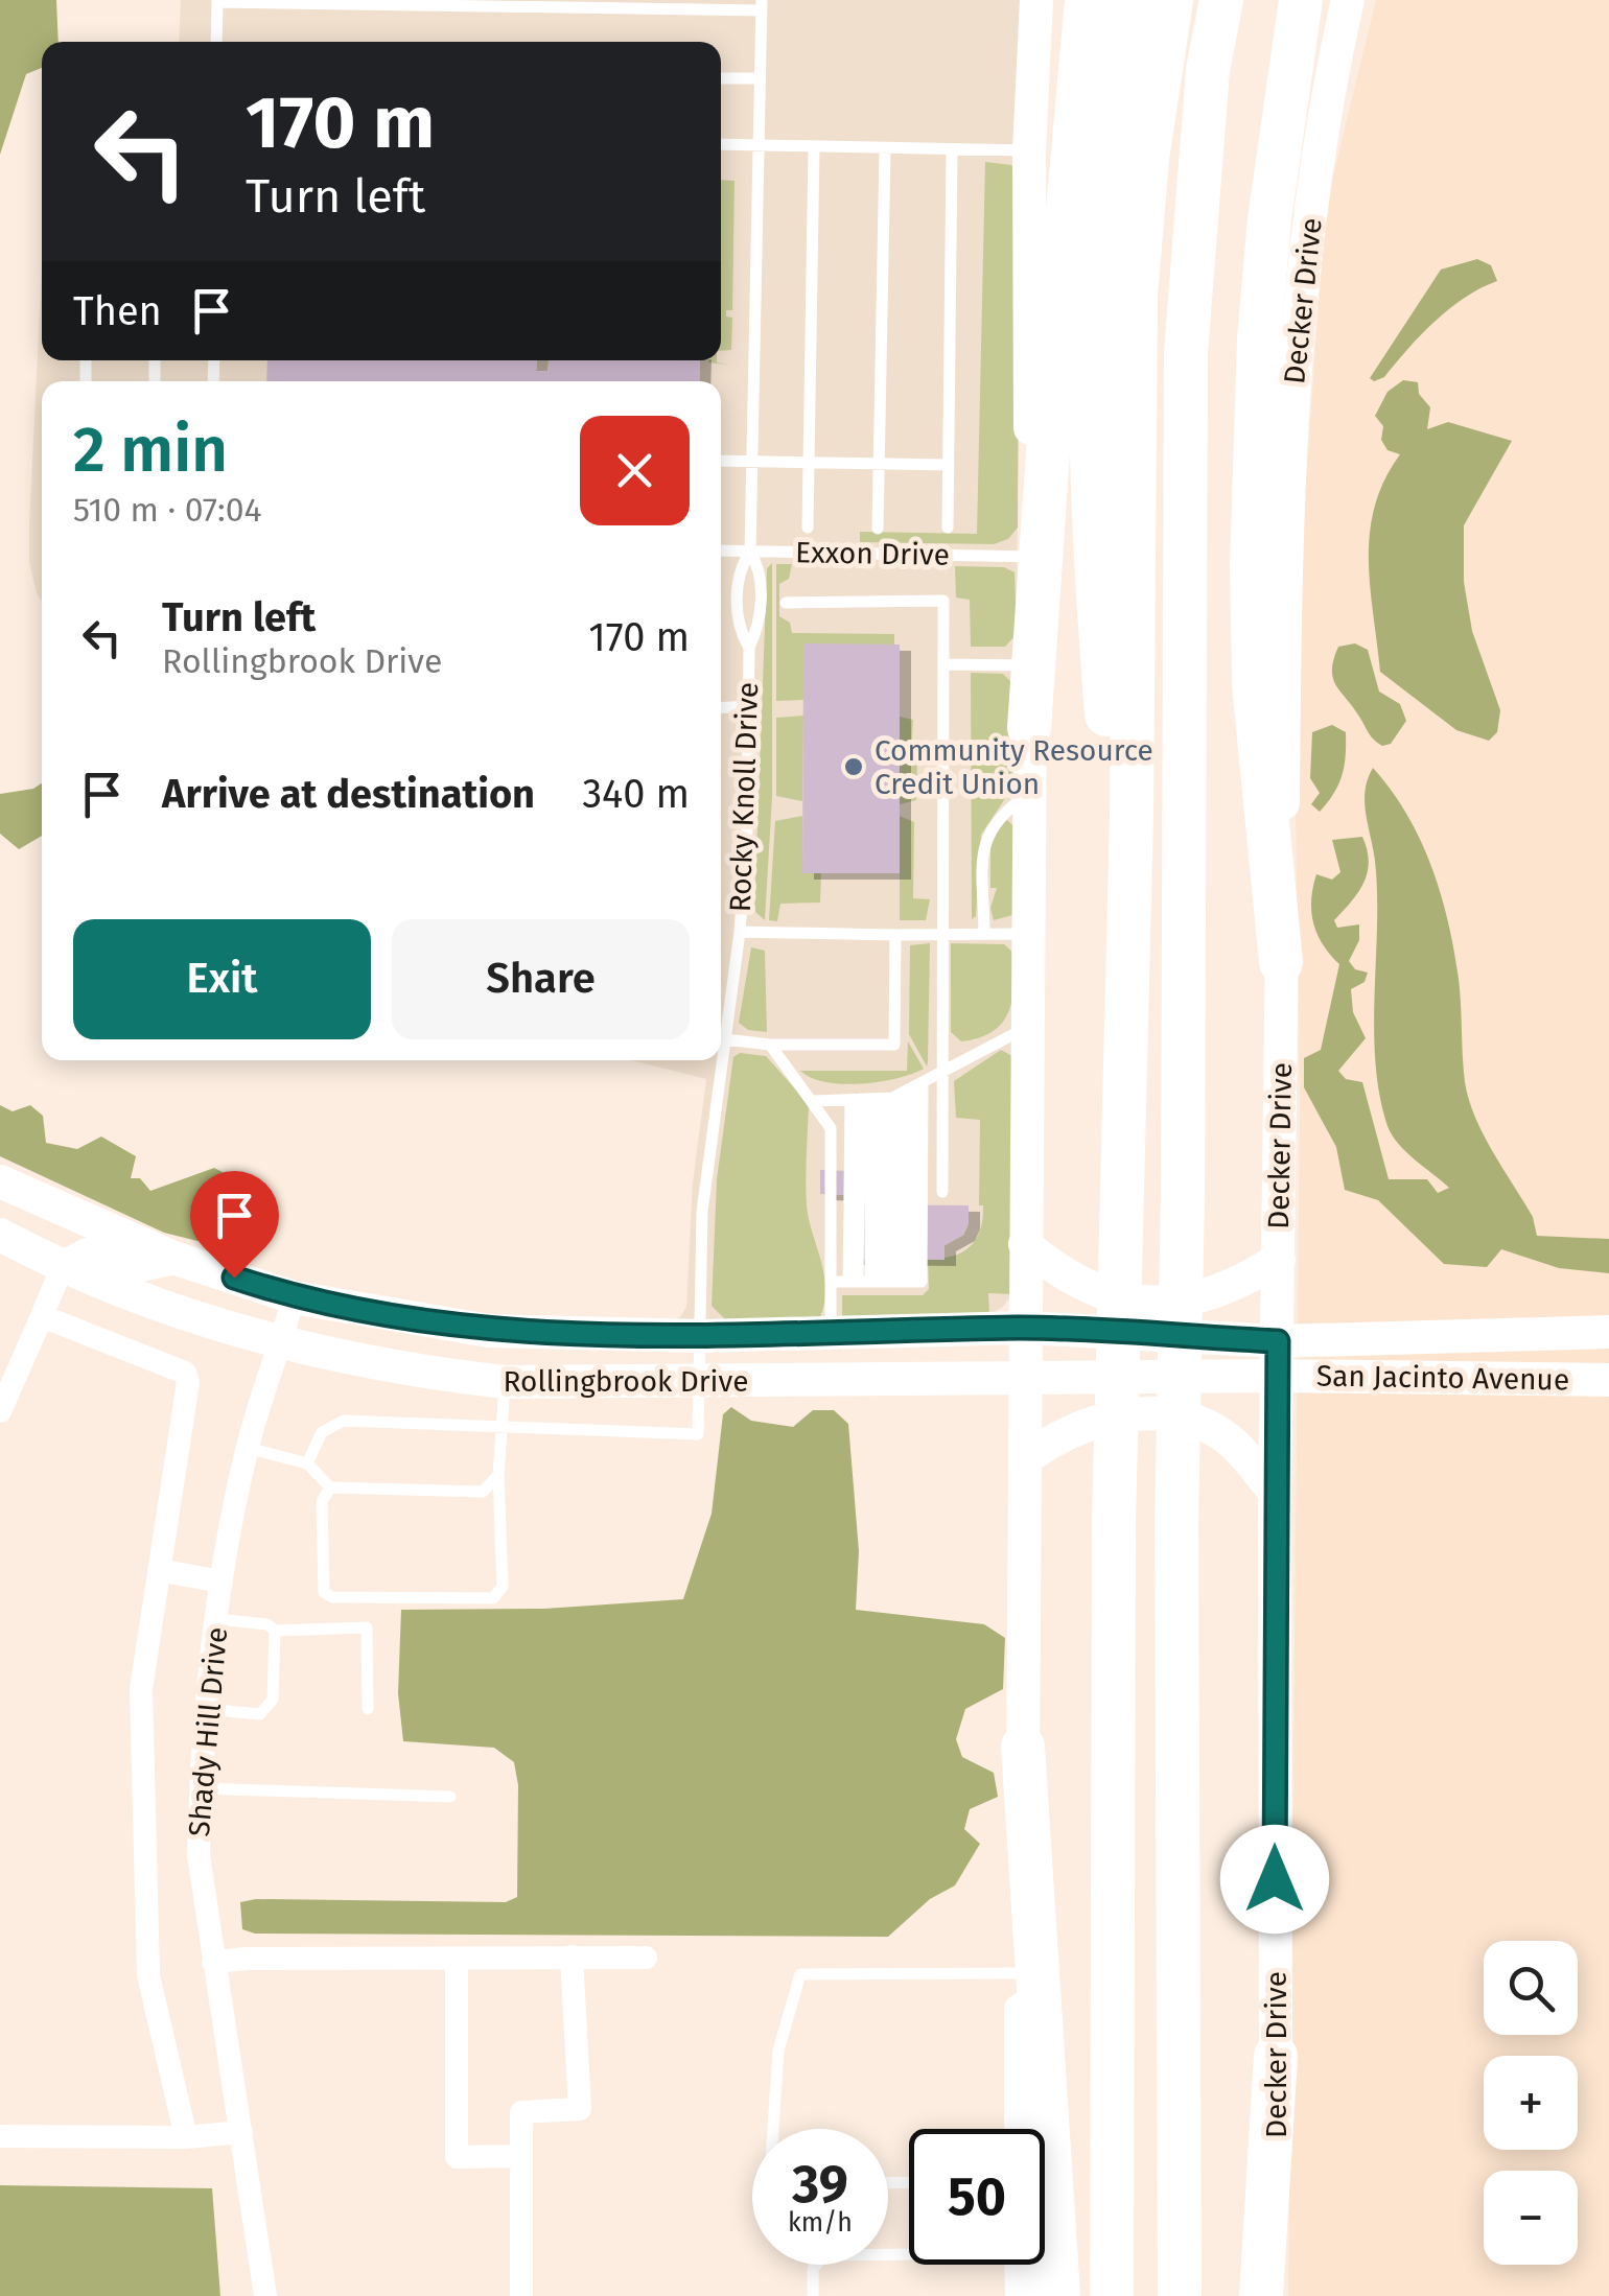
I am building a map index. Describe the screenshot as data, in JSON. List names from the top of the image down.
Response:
{
  "streets": {
    "main road": ["Decker Drive", "San Jacinto Avenue", "Rollingbrook Drive"],
    "street": ["Shady Hill Drive"],
    "lane": ["Exxon Drive", "Rocky Knoll Drive"]
  },
  "crossings": [
    ["Decker Drive", "San Jacinto Avenue"],
    ["Decker Drive", "Rollingbrook Drive"],
    ["Exxon Drive", "Rocky Knoll Drive"],
    ["Rocky Knoll Drive", "Rollingbrook Drive"],
    ["San Jacinto Avenue", "Rollingbrook Drive"],
    ["Rollingbrook Drive", "Shady Hill Drive"]
  ],
  "places": ["Community Resource Credit Union"],
  "page": {
    "turn": ["170 m", "Turn left"],
    "then": "Then",
    "heading": ["2 min", "510 m · 07:04"],
    "list": [
      {
        "name": "Turn left",
        "note": "Rollingbrook Drive",
        "value": "170 m"
      },
      {
        "name": "Arrive at destination",
        "value": "340 m"
      }
    ],
    "buttons": ["Exit", "Share"],
    "map_buttons": ["+", "−"],
    "speed": "39 km/h",
    "limit": "50"
  }
}
